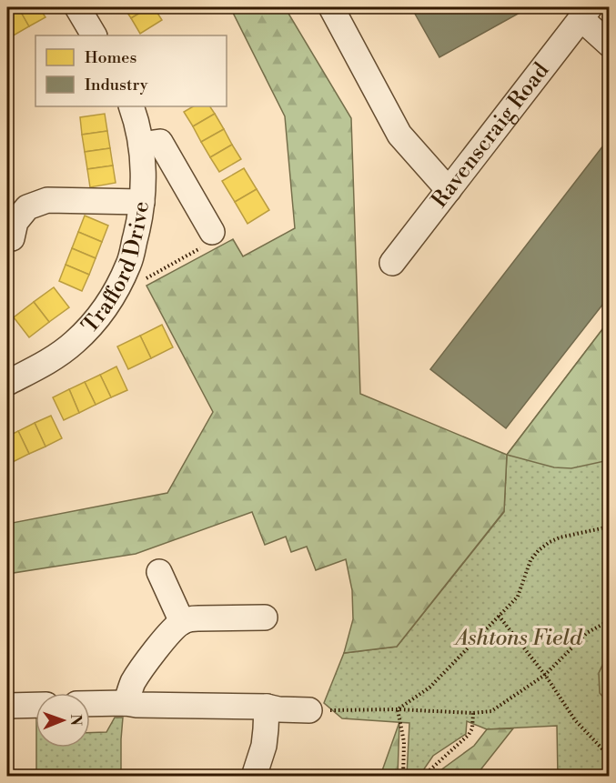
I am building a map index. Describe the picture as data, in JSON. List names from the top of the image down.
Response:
{
  "streets": {
    "street": ["Ravenscraig Road", "Trafford Drive"]
  },
  "parks": ["Ashtons Field"],
  "legend": ["Homes", "Industry"],
  "north": "right"
}
